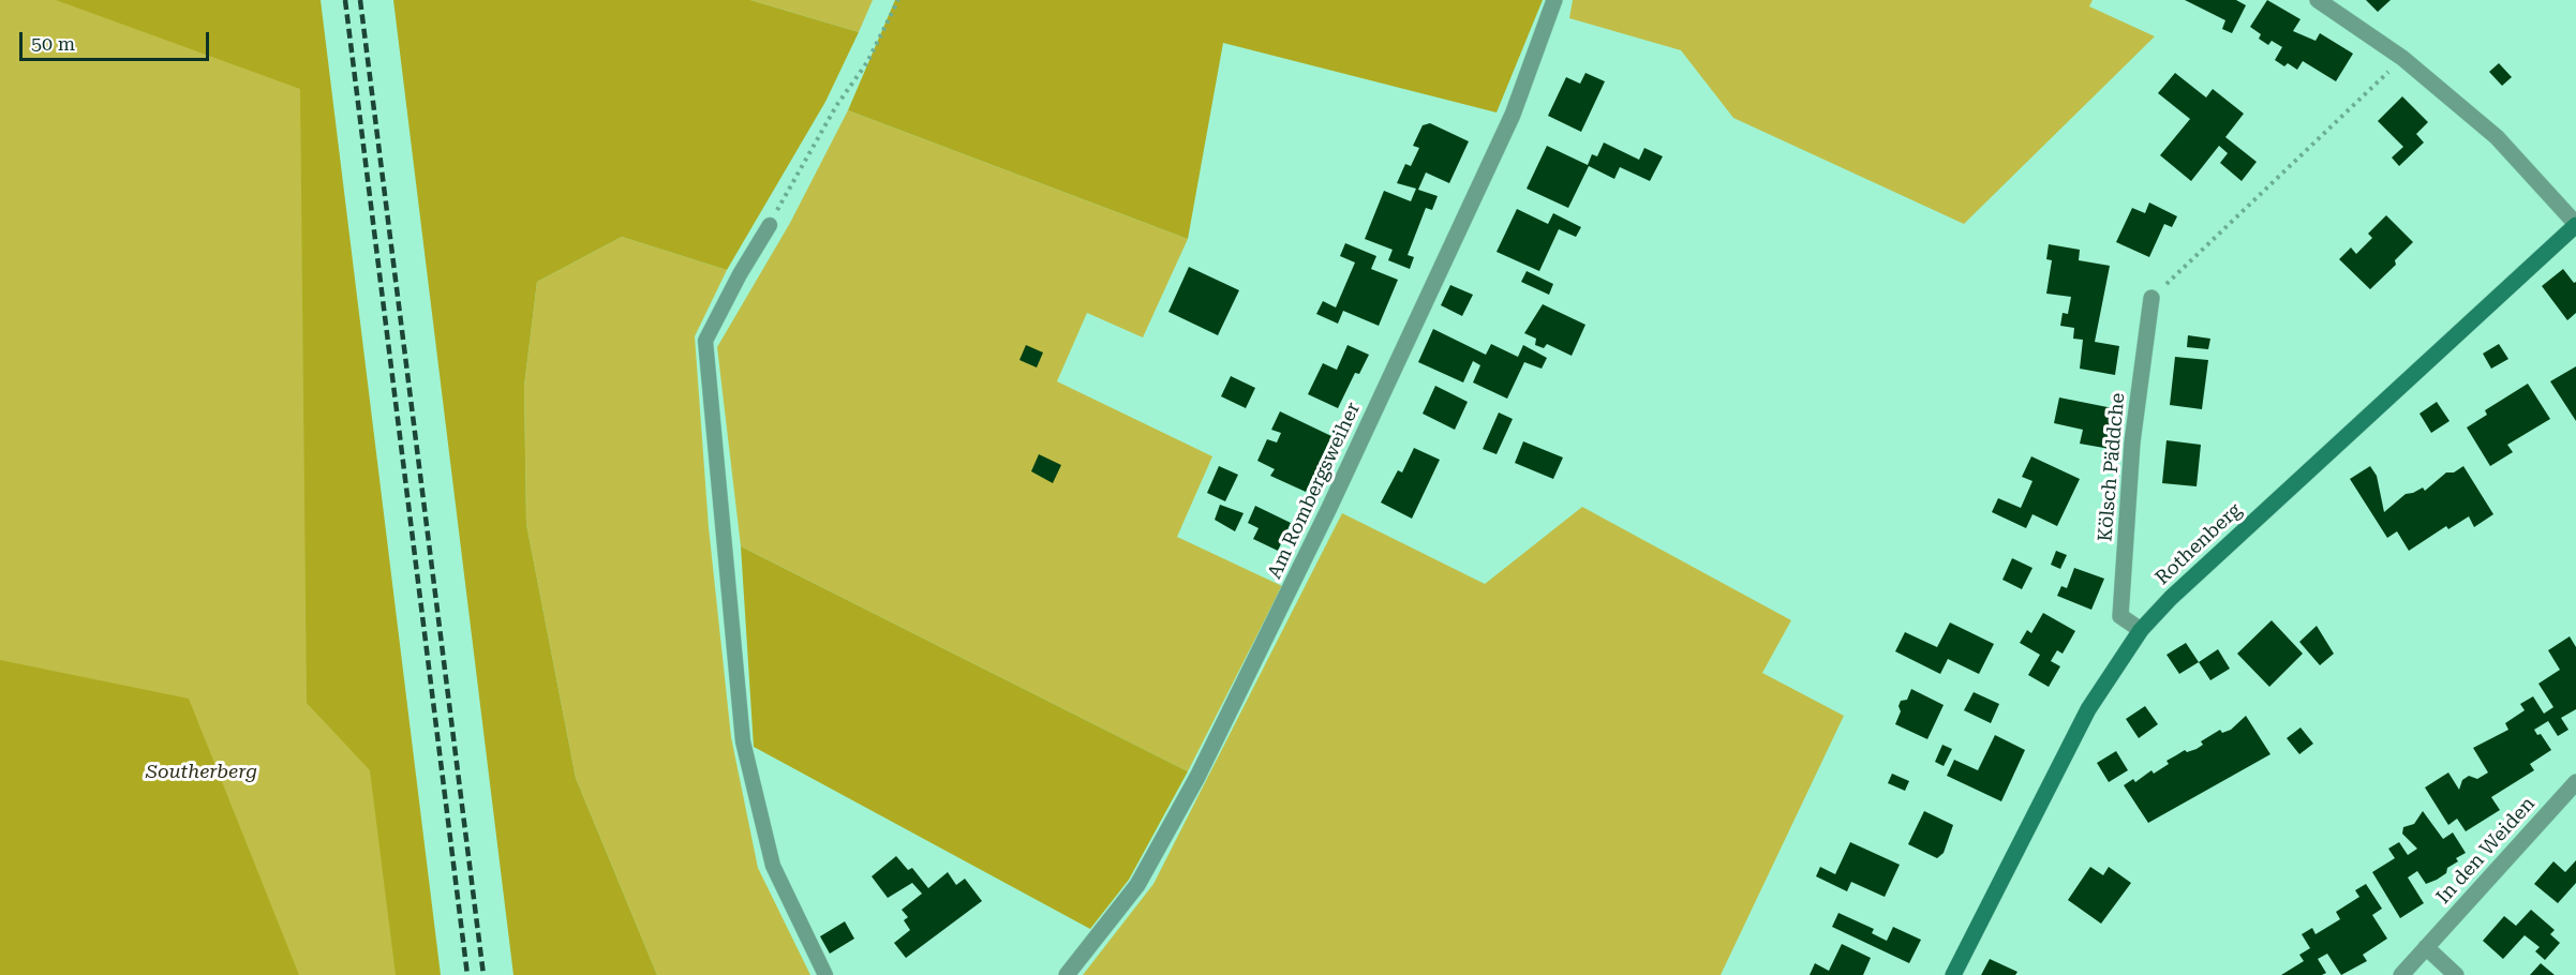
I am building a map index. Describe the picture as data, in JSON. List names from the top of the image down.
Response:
{
  "streets": {
    "street": [
      "Kölsch Päddche",
      "Am Rombergsweiher",
      "Rothenberg",
      "In den Weiden"
    ]
  },
  "crossings": [
    ["Kölsch Päddche", "Rothenberg"]
  ],
  "parks": ["Southerberg"],
  "scale_bar": "50 m"
}
